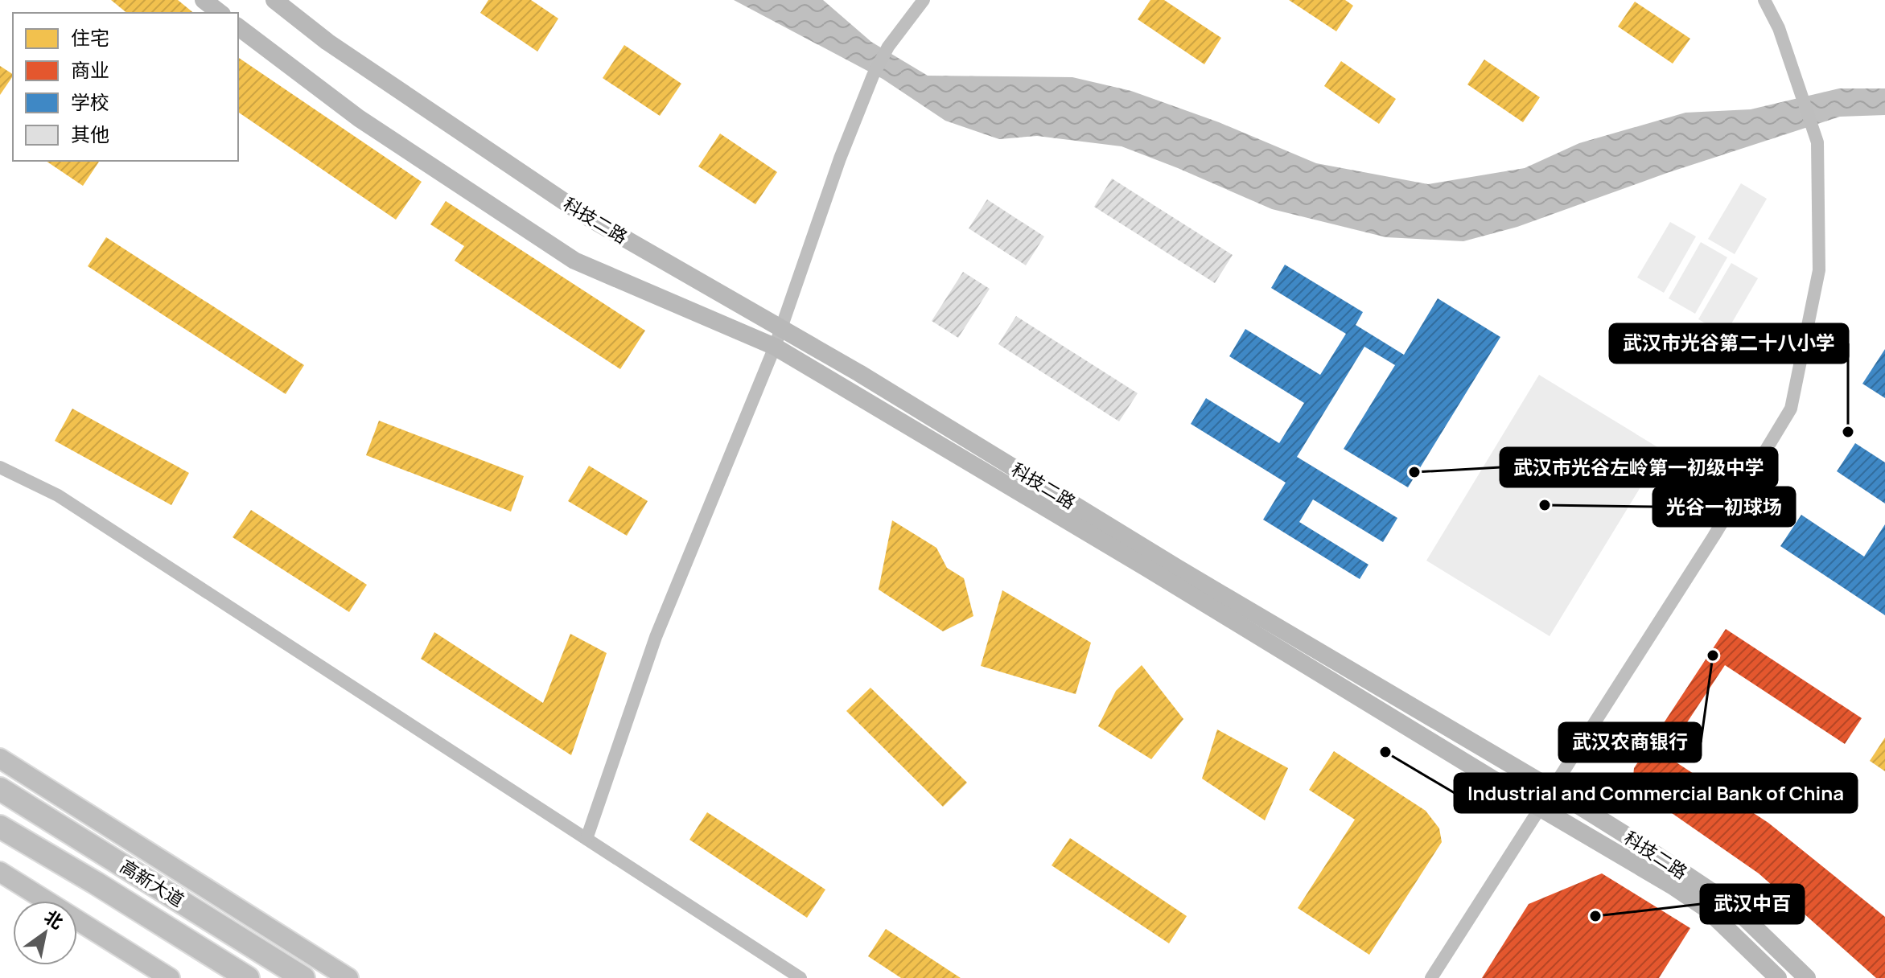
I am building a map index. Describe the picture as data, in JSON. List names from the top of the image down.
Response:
{
  "streets": {
    "highway": ["高新大道"],
    "street": ["科技二路"]
  },
  "places": [
    "武汉市光谷第二十八小学",
    "武汉市光谷左岭第一初级中学",
    "光谷一初球场",
    "武汉农商银行",
    "Industrial and Commercial Bank of China",
    "武汉中百"
  ],
  "legend": [
    "住宅",
    "商业",
    "学校",
    "其他"
  ],
  "north": "top right"
}
